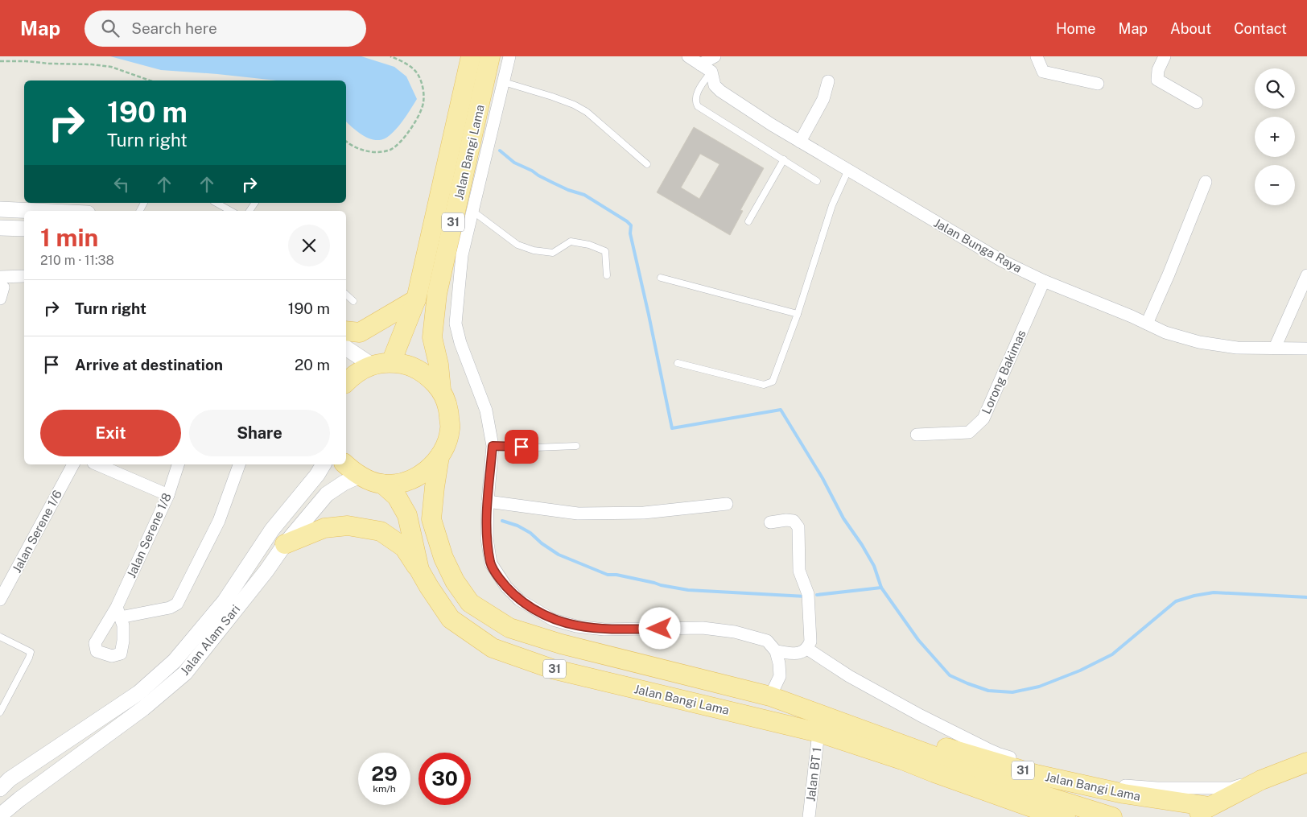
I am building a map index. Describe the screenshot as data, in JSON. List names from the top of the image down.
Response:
{
  "streets": {
    "main road": ["Jalan Bangi Lama", "31"],
    "street": [
      "Jalan Bunga Raya",
      "Lorong Bakimas",
      "Jalan Serene 1/6",
      "Jalan Serene 1/8",
      "Jalan Alam Sari",
      "Jalan BT 1"
    ]
  },
  "crossings": [
    ["Jalan Bangi Lama", "31"],
    ["Jalan Bangi Lama", "Jalan Alam Sari"],
    ["Jalan Bangi Lama", "Jalan BT 1"],
    ["Jalan Bunga Raya", "Lorong Bakimas"]
  ],
  "page": {
    "header": "Map",
    "search": "Search here",
    "nav": [
      "Home",
      "Map",
      "About",
      "Contact"
    ],
    "map_buttons": ["+", "−"],
    "turn": ["190 m", "Turn right"],
    "heading": ["1 min", "210 m · 11:38"],
    "list": [
      {
        "name": "Turn right",
        "value": "190 m"
      },
      {
        "name": "Arrive at destination",
        "value": "20 m"
      }
    ],
    "buttons": ["Exit", "Share"],
    "speed": "29 km/h",
    "limit": "30"
  }
}
